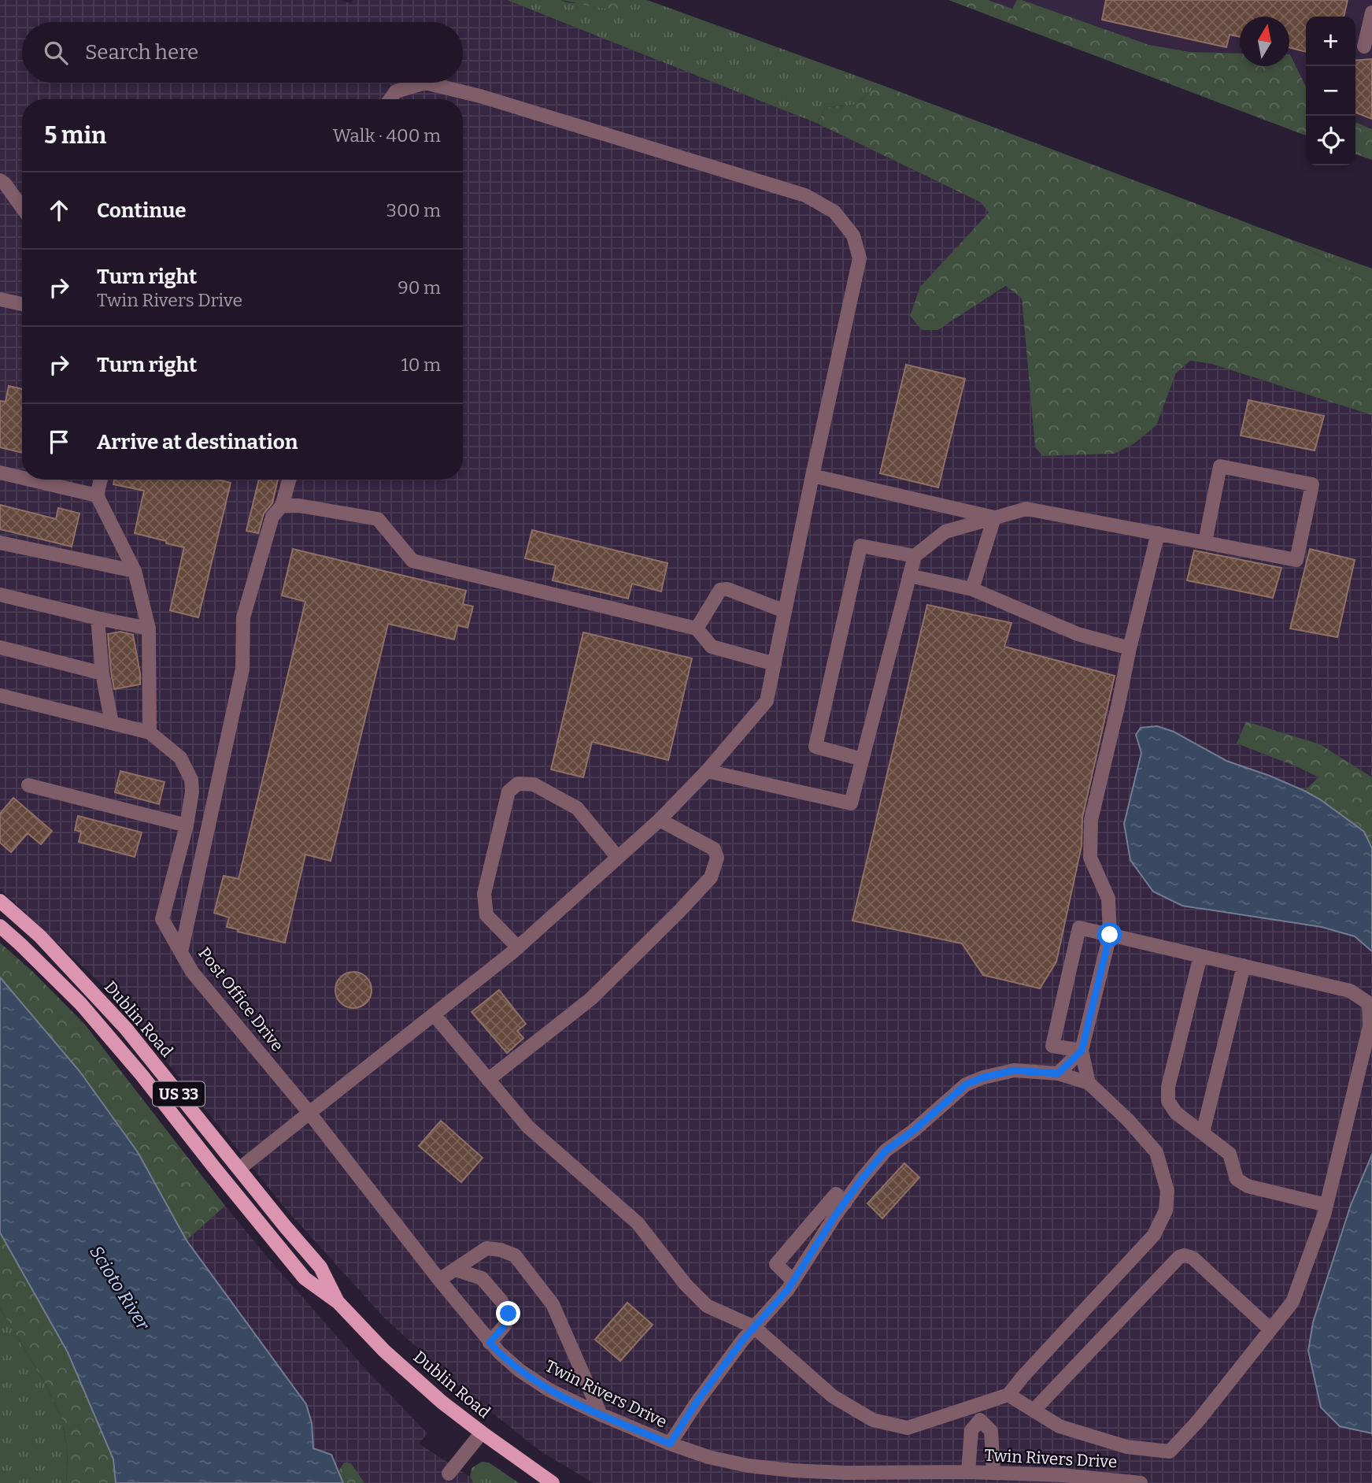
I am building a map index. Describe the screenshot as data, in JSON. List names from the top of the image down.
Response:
{
  "streets": {
    "main road": ["Dublin Road", "US 33"],
    "street": ["Post Office Drive", "Twin Rivers Drive"]
  },
  "crossings": [
    ["Post Office Drive", "Twin Rivers Drive"]
  ],
  "water": ["Scioto River"],
  "north": "top",
  "page": {
    "map_buttons": ["+", "−"],
    "search": "Search here",
    "heading": ["5 min", "Walk · 400 m"],
    "list": [
      ["Continue", "300 m"],
      ["Turn right", "Twin Rivers Drive", "90 m"],
      ["Turn right", "10 m"],
      "Arrive at destination"
    ]
  }
}
